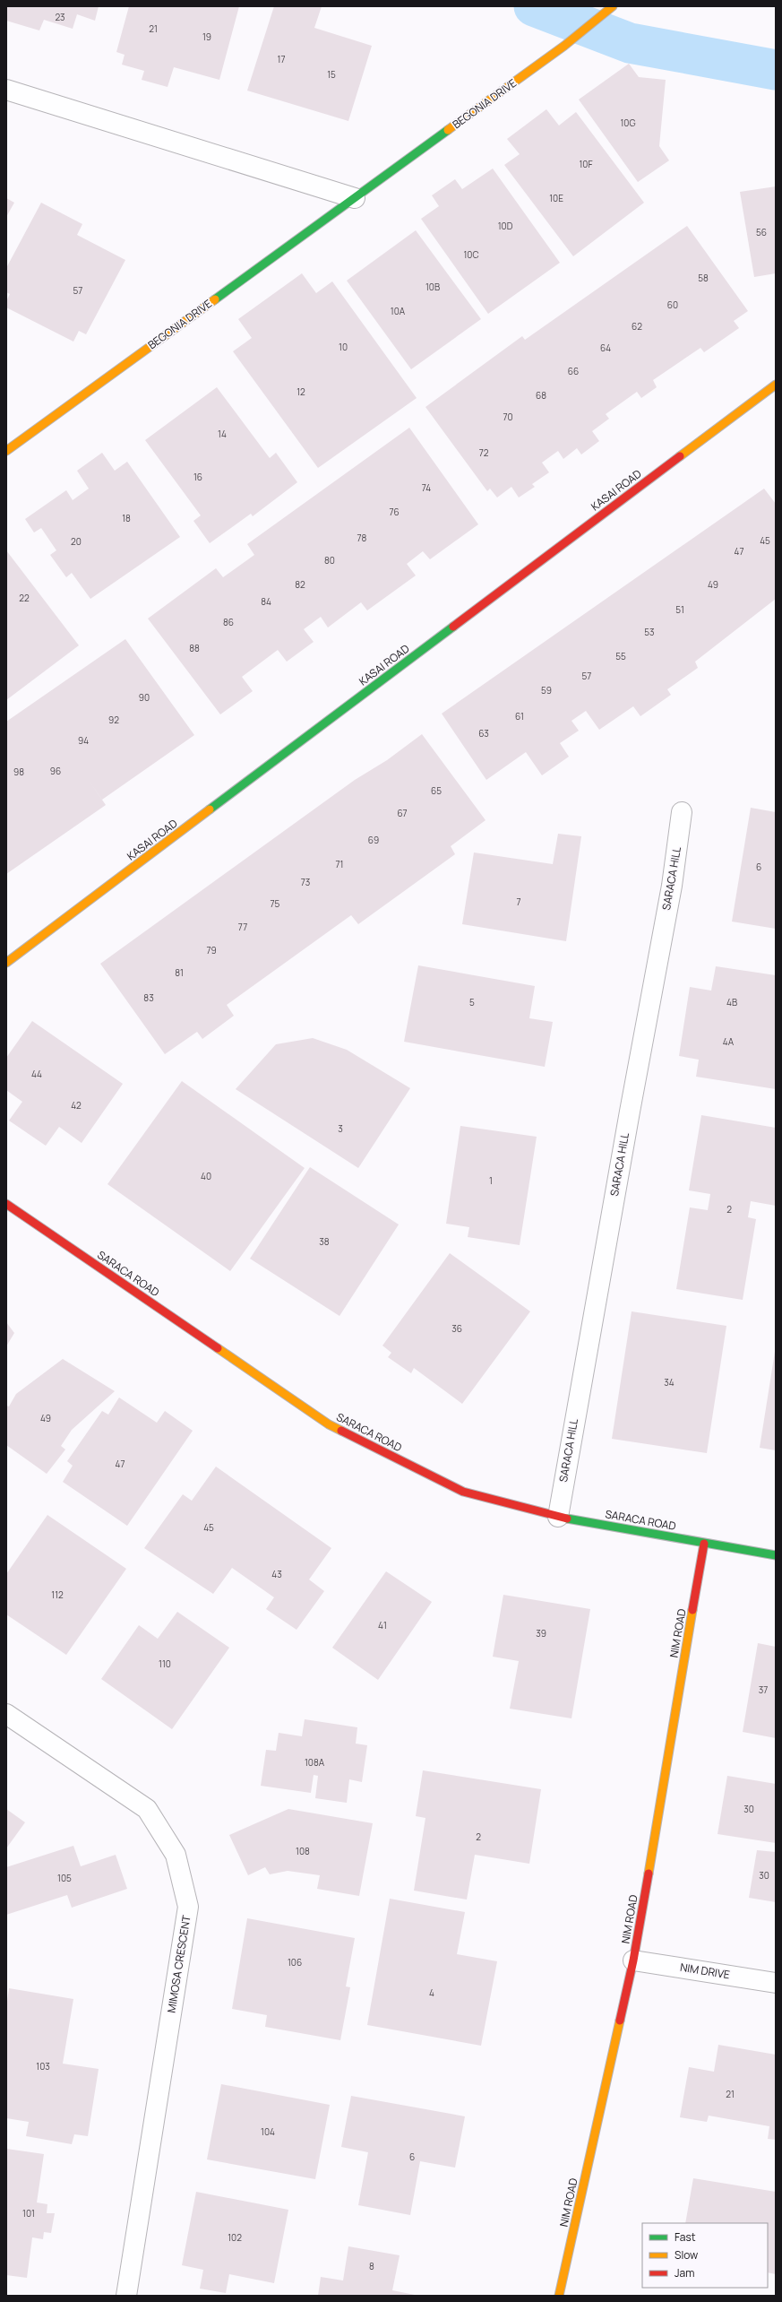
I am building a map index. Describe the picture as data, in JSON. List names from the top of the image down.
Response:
{
  "streets": {
    "street": [
      "BEGONIA DRIVE",
      "KASAI ROAD",
      "SARACA HILL",
      "SARACA ROAD",
      "NIM ROAD",
      "MIMOSA CRESCENT",
      "NIM DRIVE"
    ]
  },
  "crossings": [
    ["SARACA HILL", "SARACA ROAD"],
    ["SARACA ROAD", "NIM ROAD"],
    ["NIM ROAD", "NIM DRIVE"]
  ],
  "house_numbers": [
    "23",
    "21",
    "19",
    "17",
    "15",
    "10G",
    "10F",
    "10E",
    "10D",
    "56",
    "10C",
    "58",
    "10B",
    "57",
    "60",
    "10A",
    "62",
    "10",
    "64",
    "66",
    "12",
    "68",
    "70",
    "14",
    "72",
    "16",
    "74",
    "76",
    "18",
    "78",
    "45",
    "20",
    "47",
    "80",
    "82",
    "49",
    "22",
    "84",
    "51",
    "86",
    "53",
    "88",
    "55",
    "57",
    "59",
    "90",
    "61",
    "92",
    "63",
    "94",
    "96",
    "98",
    "65",
    "67",
    "69",
    "71",
    "6",
    "73",
    "7",
    "75",
    "77",
    "79",
    "81",
    "83",
    "5",
    "4B",
    "4A",
    "44",
    "42",
    "3",
    "40",
    "1",
    "2",
    "38",
    "36",
    "34",
    "49",
    "47",
    "45",
    "43",
    "112",
    "41",
    "39",
    "110",
    "37",
    "108A",
    "30",
    "2",
    "108",
    "30",
    "105",
    "106",
    "4",
    "103",
    "21",
    "104",
    "6",
    "101",
    "102",
    "8"
  ],
  "legend": ["Fast", "Slow", "Jam"]
}
